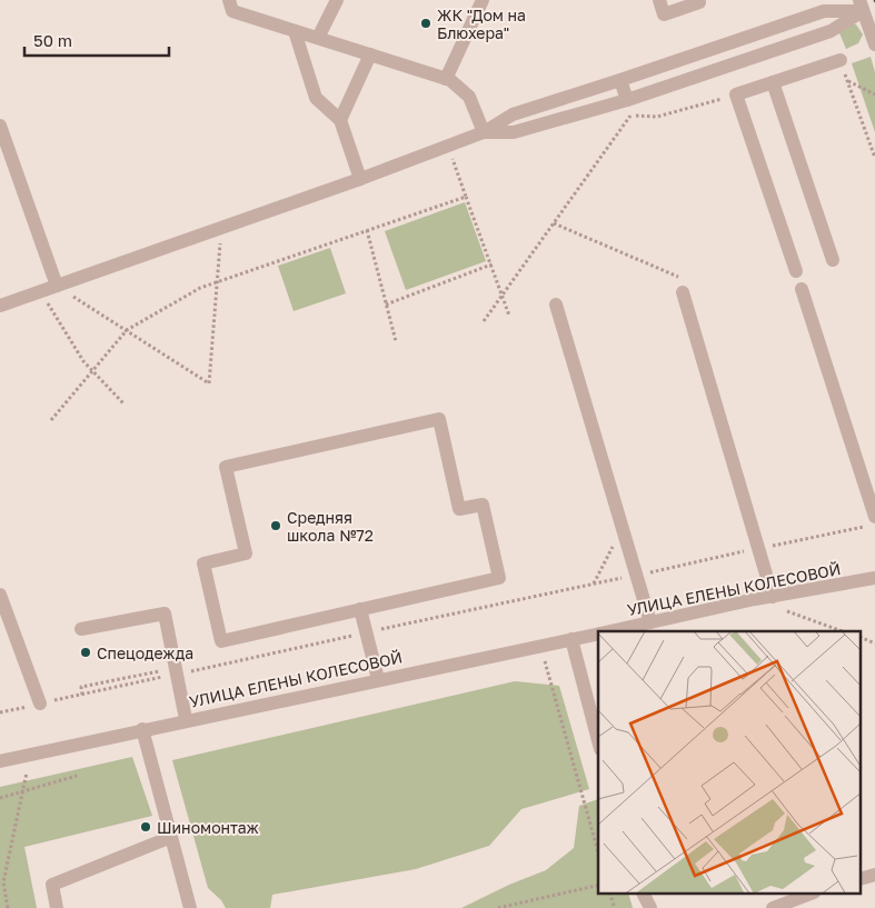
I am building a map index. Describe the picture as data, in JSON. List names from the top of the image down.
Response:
{
  "streets": {
    "street": ["УЛИЦА ЕЛЕНЫ КОЛЕСОВОЙ"]
  },
  "places": [
    "ЖК \"Дом на Блюхера\"",
    "Средняя школа №72",
    "Спецодежда",
    "Шиномонтаж"
  ],
  "scale_bar": "50 m"
}
